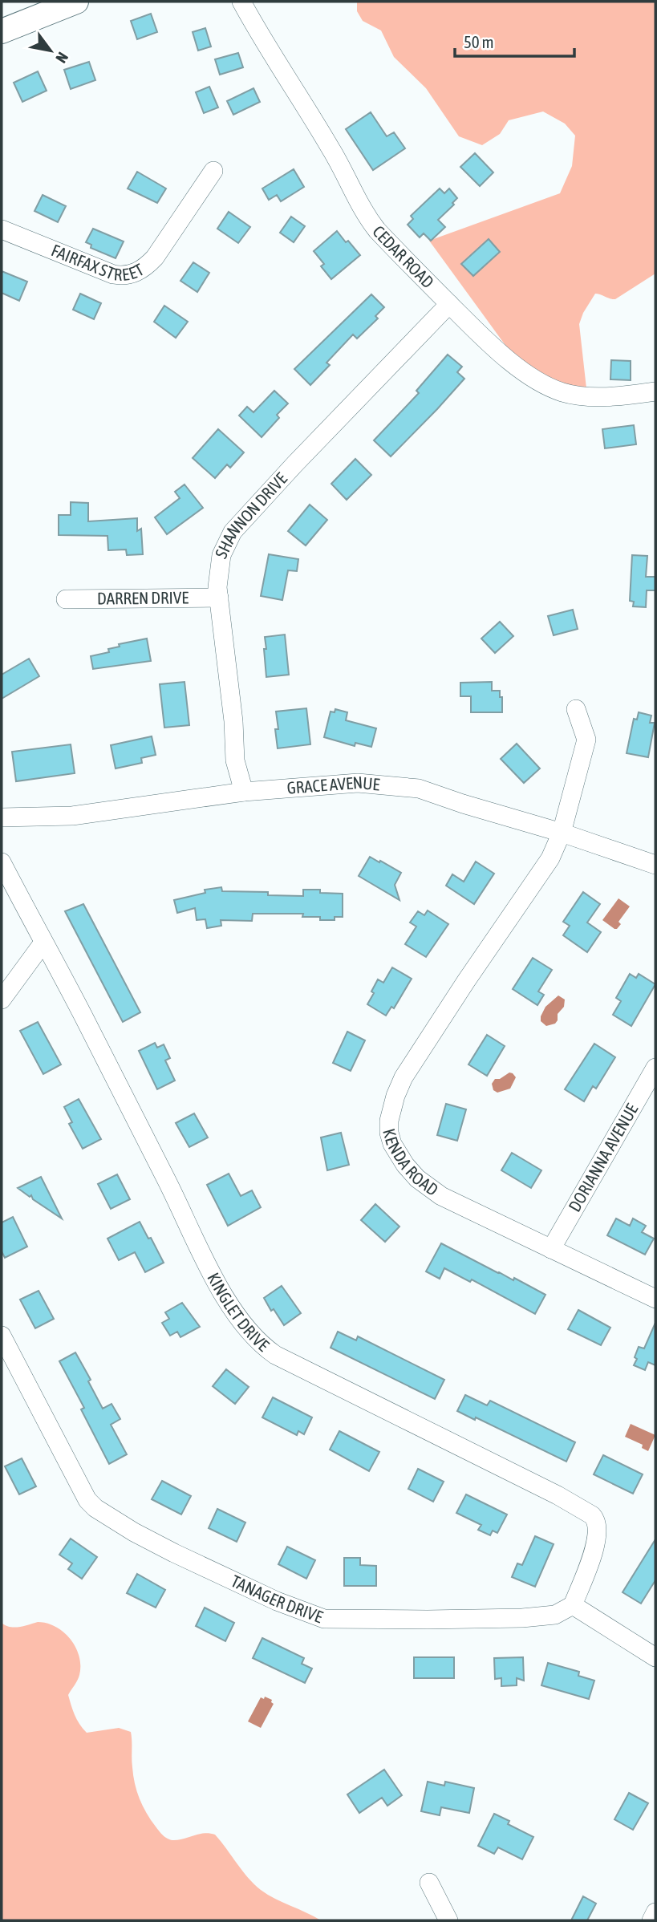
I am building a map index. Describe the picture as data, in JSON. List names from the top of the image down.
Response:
{
  "streets": {
    "street": [
      "FAIRFAX STREET",
      "CEDAR ROAD",
      "SHANNON DRIVE",
      "DARREN DRIVE",
      "GRACE AVENUE",
      "DORIANNA AVENUE",
      "KENDA ROAD",
      "KINGLET DRIVE",
      "TANAGER DRIVE"
    ]
  },
  "crossings": [
    ["CEDAR ROAD", "SHANNON DRIVE"],
    ["SHANNON DRIVE", "DARREN DRIVE"],
    ["SHANNON DRIVE", "GRACE AVENUE"],
    ["GRACE AVENUE", "KENDA ROAD"],
    ["DORIANNA AVENUE", "KENDA ROAD"],
    ["KINGLET DRIVE", "TANAGER DRIVE"]
  ],
  "scale_bar": "50 m",
  "north": "bottom right"
}
